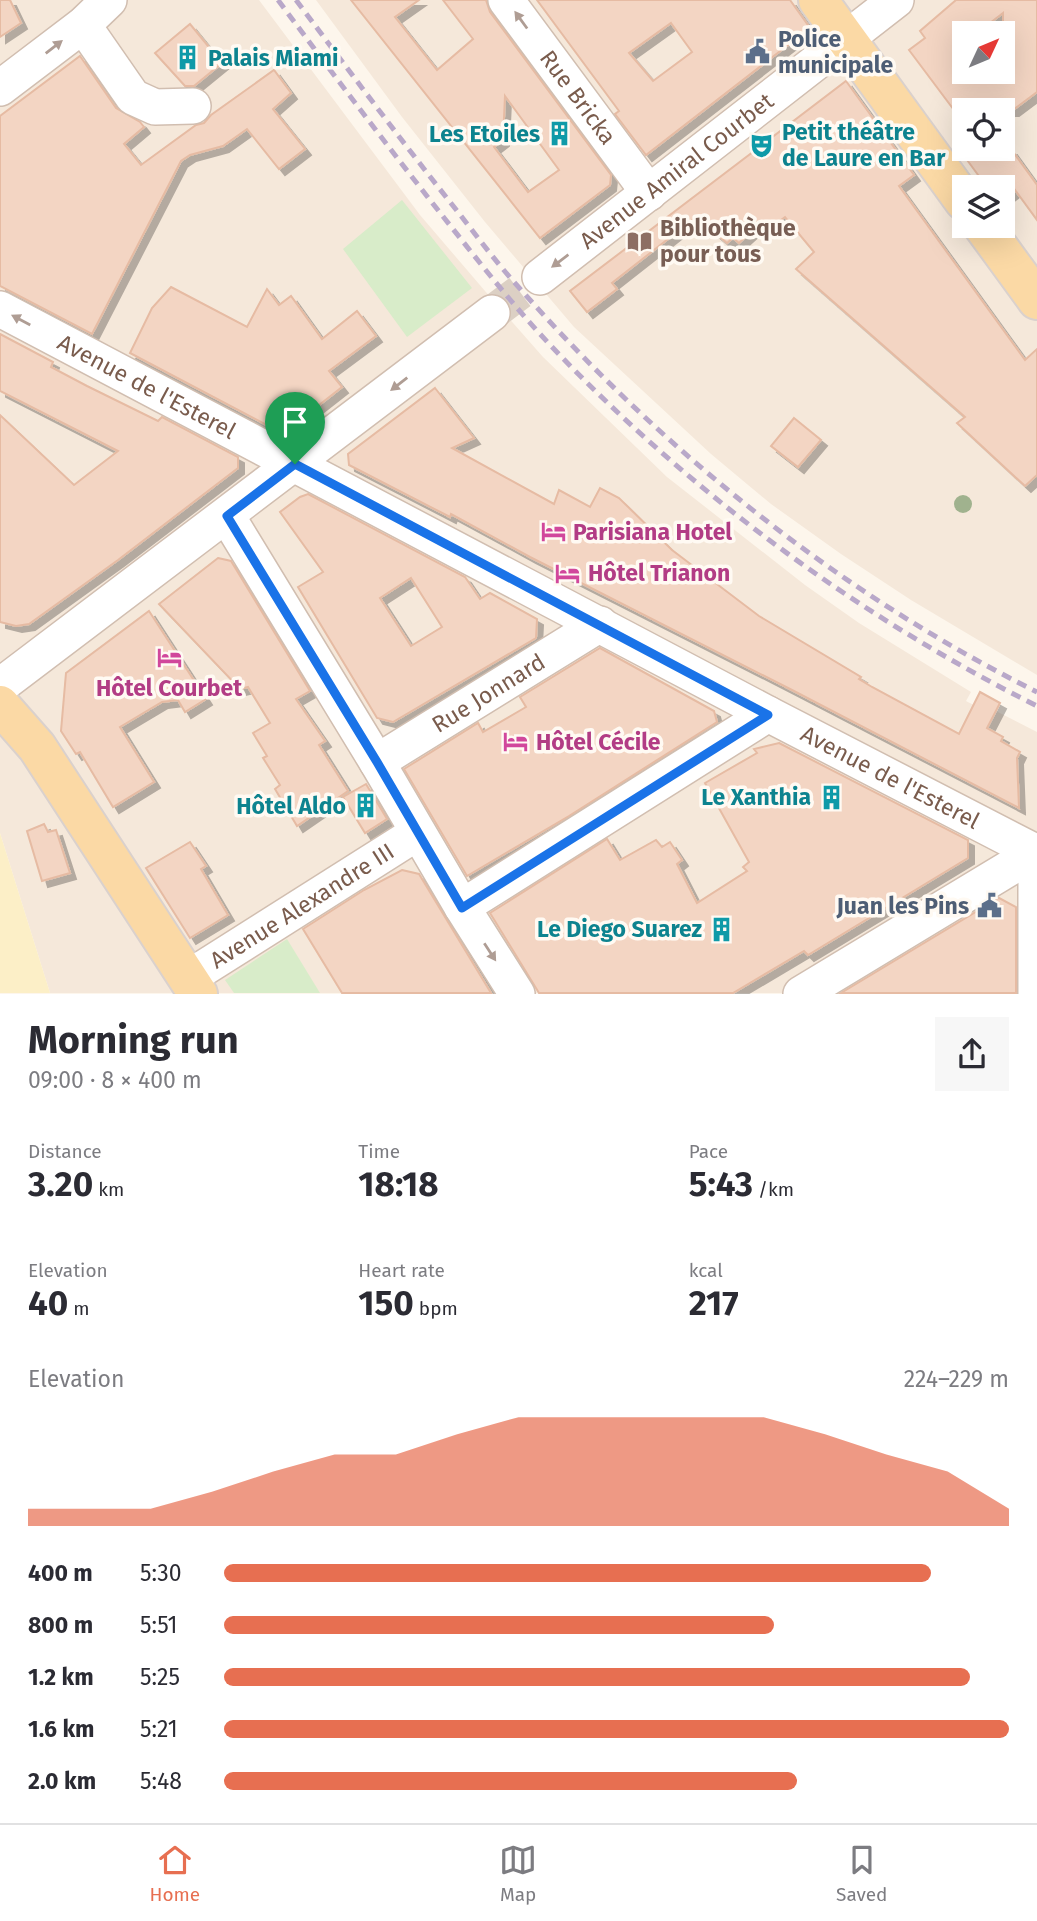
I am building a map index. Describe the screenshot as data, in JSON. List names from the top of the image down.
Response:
{
  "streets": {
    "street": [
      "Rue Bricka",
      "Avenue Amiral Courbet",
      "Avenue de l'Esterel",
      "Rue Jonnard",
      "Avenue Alexandre III"
    ]
  },
  "crossings": [
    ["Rue Bricka", "Avenue Amiral Courbet"],
    ["Avenue de l'Esterel", "Rue Jonnard"]
  ],
  "one_way": ["Rue Bricka"],
  "places": {
    "public building": ["Police municipale", "Juan les Pins"],
    "building": [
      "Palais Miami",
      "Les Etoiles",
      "Le Xanthia",
      "Hôtel Aldo",
      "Le Diego Suarez"
    ],
    "theatre": ["Petit théâtre de Laure en Bar"],
    "library": ["Bibliothèque pour tous"],
    "hotel": [
      "Parisiana Hotel",
      "Hôtel Trianon",
      "Hôtel Courbet",
      "Hôtel Cécile"
    ]
  },
  "north": "top right",
  "page": {
    "heading": ["Morning run", "09:00 · 8 × 400 m"],
    "stats": [
      ["Distance", "3.20 km"],
      ["Time", "18:18"],
      ["Pace", "5:43 /km"],
      ["Elevation", "40 m"],
      ["Heart rate", "150 bpm"],
      ["kcal", "217"]
    ],
    "chart": ["Elevation", "224–229 m"],
    "list": [
      {
        "name": "400 m",
        "note": "5:30"
      },
      {
        "name": "800 m",
        "note": "5:51"
      },
      {
        "name": "1.2 km",
        "note": "5:25"
      },
      {
        "name": "1.6 km",
        "note": "5:21"
      },
      {
        "name": "2.0 km",
        "note": "5:48"
      }
    ],
    "tabs": ["Home", "Map", "Saved"]
  }
}
